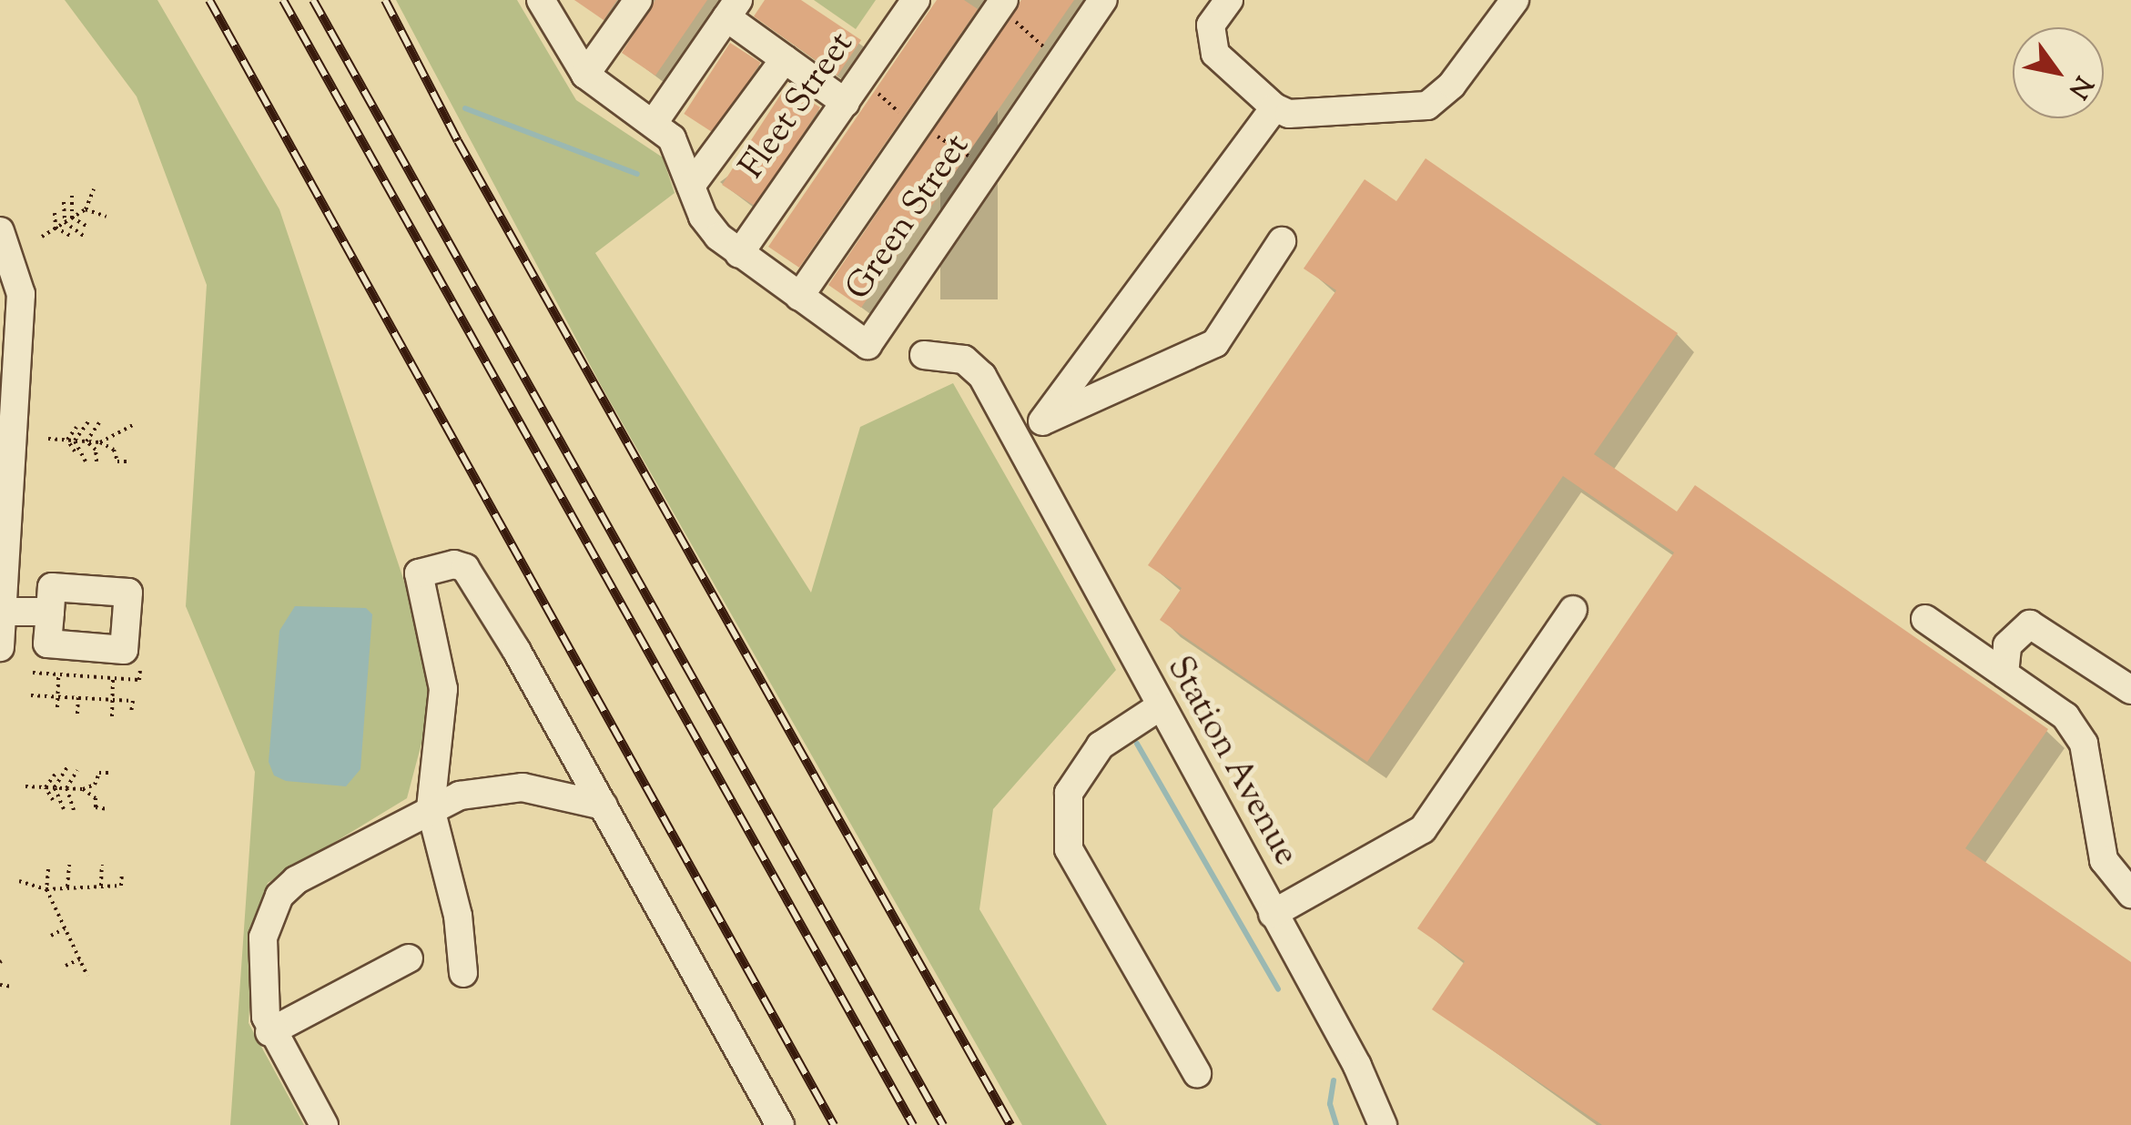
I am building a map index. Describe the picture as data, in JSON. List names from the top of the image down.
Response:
{
  "streets": {
    "street": ["Fleet Street", "Green Street", "Station Avenue"]
  },
  "crossings": [
    ["Fleet Street", "Green Street"]
  ],
  "north": "bottom right"
}
